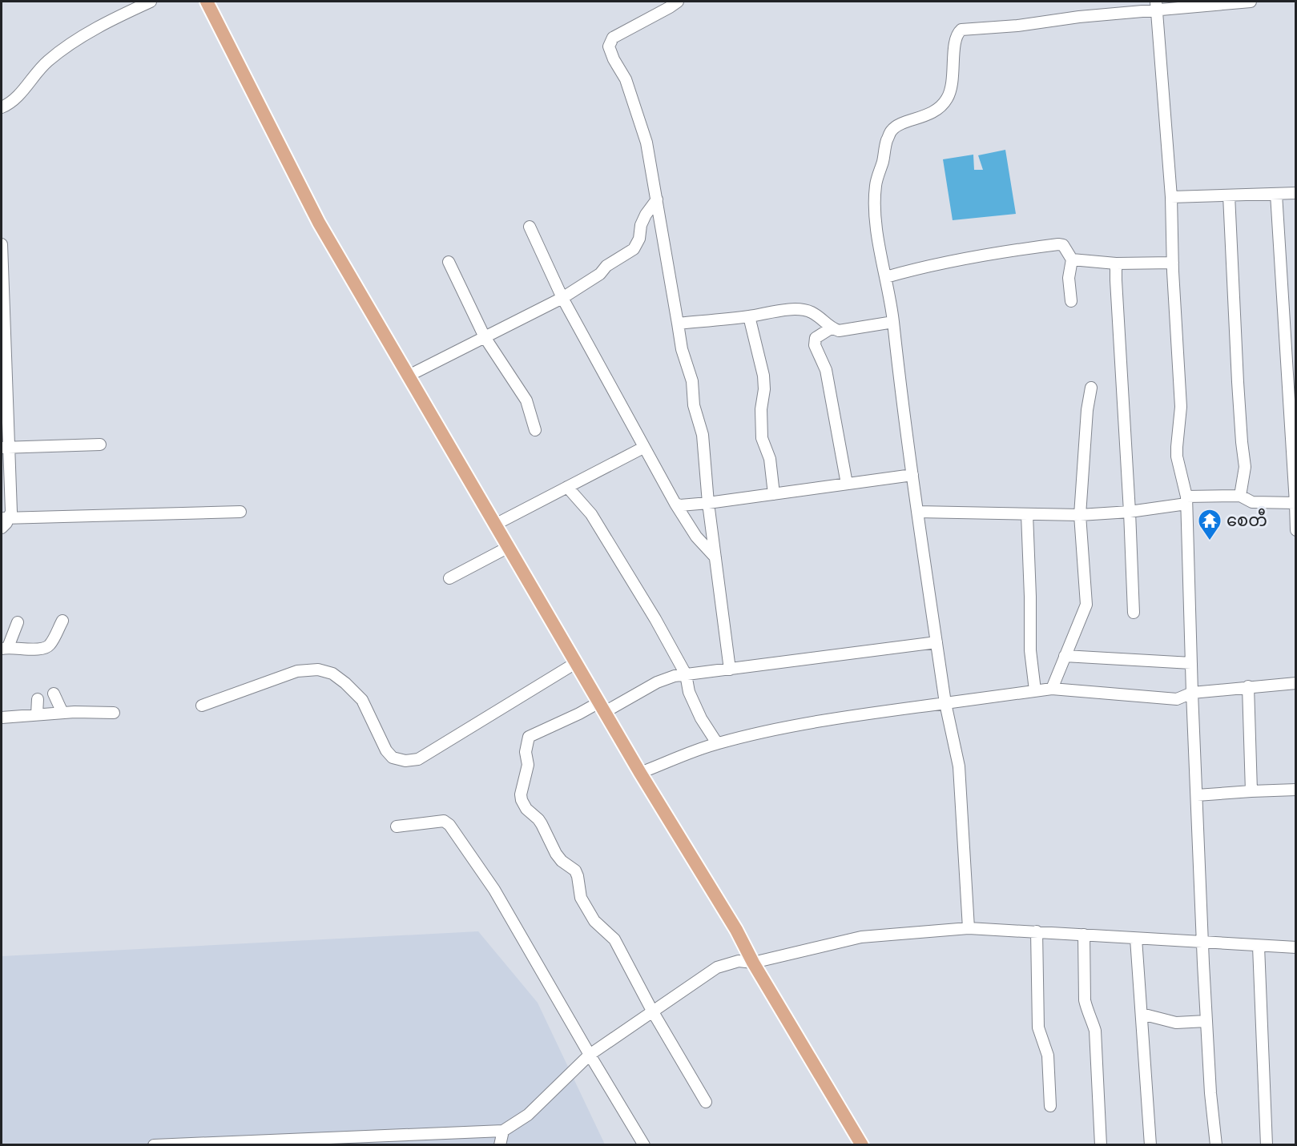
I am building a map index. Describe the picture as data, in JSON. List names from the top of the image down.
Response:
{
  "places": {
    "temple": ["စေတီ"]
  }
}
